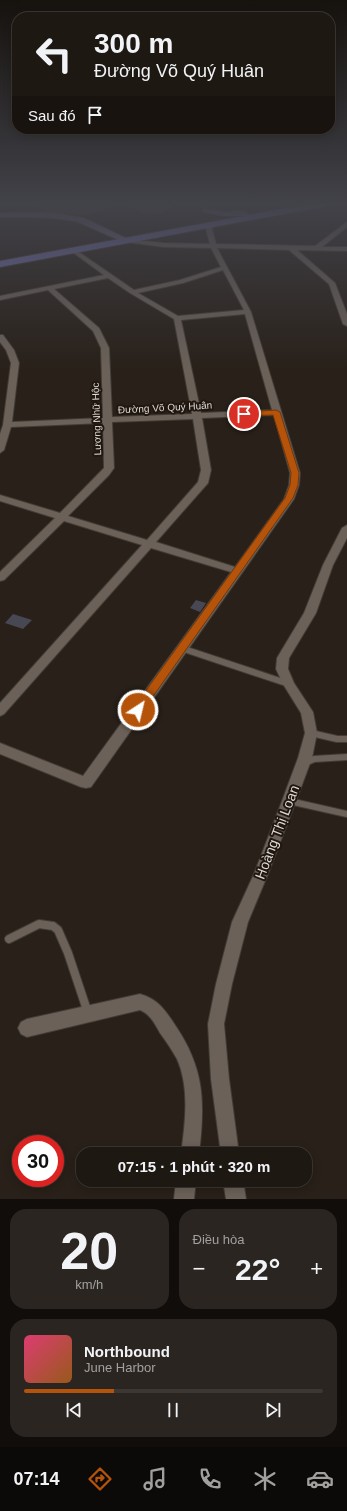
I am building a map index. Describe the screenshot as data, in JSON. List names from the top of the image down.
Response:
{
  "streets": {
    "street": ["Đường Võ Quý Huân", "Lương Nhữ Hộc", "Hoàng Thị Loan"]
  },
  "crossings": [
    ["Đường Võ Quý Huân", "Lương Nhữ Hộc"]
  ],
  "page": {
    "turn": ["300 m", "Đường Võ Quý Huân"],
    "then": "Sau đó",
    "limit": "30",
    "trip": "07:15 · 1 phút · 320 m",
    "tile": [
      ["20", "km/h"],
      "Điều hòa"
    ],
    "heat": ["−", "22°", "+"],
    "song": ["Northbound", "June Harbor"],
    "tabs": "07:14"
  }
}
